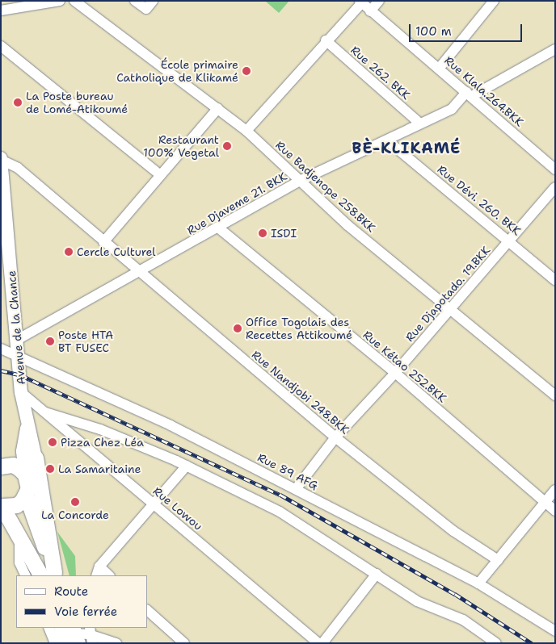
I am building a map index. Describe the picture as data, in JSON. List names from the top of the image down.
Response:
{
  "streets": {
    "main road": ["Avenue de la Chance"],
    "street": [
      "Rue 262. BKK",
      "Rue Klala.264.BKK",
      "Rue Badjenope 258.BKK",
      "Rue Dévi. 260. BKK",
      "Rue Djaveme 21. BKK",
      "Rue Djapotado. 19.BKK",
      "Rue Kétao 252.BKK",
      "Rue Nandjobi 248.BKK",
      "Rue 89 AFG",
      "Rue Lowou"
    ]
  },
  "crossings": [
    ["Rue 262. BKK", "Rue Djaveme 21. BKK"],
    ["Rue Klala.264.BKK", "Rue Djaveme 21. BKK"],
    ["Rue Badjenope 258.BKK", "Rue Djaveme 21. BKK"],
    ["Rue Badjenope 258.BKK", "Rue Djapotado. 19.BKK"],
    ["Rue Dévi. 260. BKK", "Rue Djaveme 21. BKK"],
    ["Rue Dévi. 260. BKK", "Rue Djapotado. 19.BKK"],
    ["Rue Djaveme 21. BKK", "Avenue de la Chance"],
    ["Rue Djaveme 21. BKK", "Rue Kétao 252.BKK"],
    ["Rue Djaveme 21. BKK", "Rue Nandjobi 248.BKK"],
    ["Rue Djapotado. 19.BKK", "Rue Kétao 252.BKK"],
    ["Rue Djapotado. 19.BKK", "Rue Nandjobi 248.BKK"],
    ["Rue Djapotado. 19.BKK", "Rue 89 AFG"],
    ["Avenue de la Chance", "Rue Nandjobi 248.BKK"],
    ["Avenue de la Chance", "Rue 89 AFG"],
    ["Avenue de la Chance", "Rue Lowou"]
  ],
  "districts": ["BÈ-KLIKAMÉ"],
  "places": [
    "École primaire Catholique de Klikamé",
    "La Poste bureau de Lomé-Atikoumé",
    "Restaurant 100% Vegetal",
    "ISDI",
    "Cercle Culturel",
    "Office Togolais des Recettes Attikoumé",
    "Poste HTA BT FUSEC",
    "Pizza Chez Léa",
    "La Samaritaine",
    "La Concorde"
  ],
  "legend": ["Route", "Voie ferrée"],
  "scale_bar": "100 m"
}
